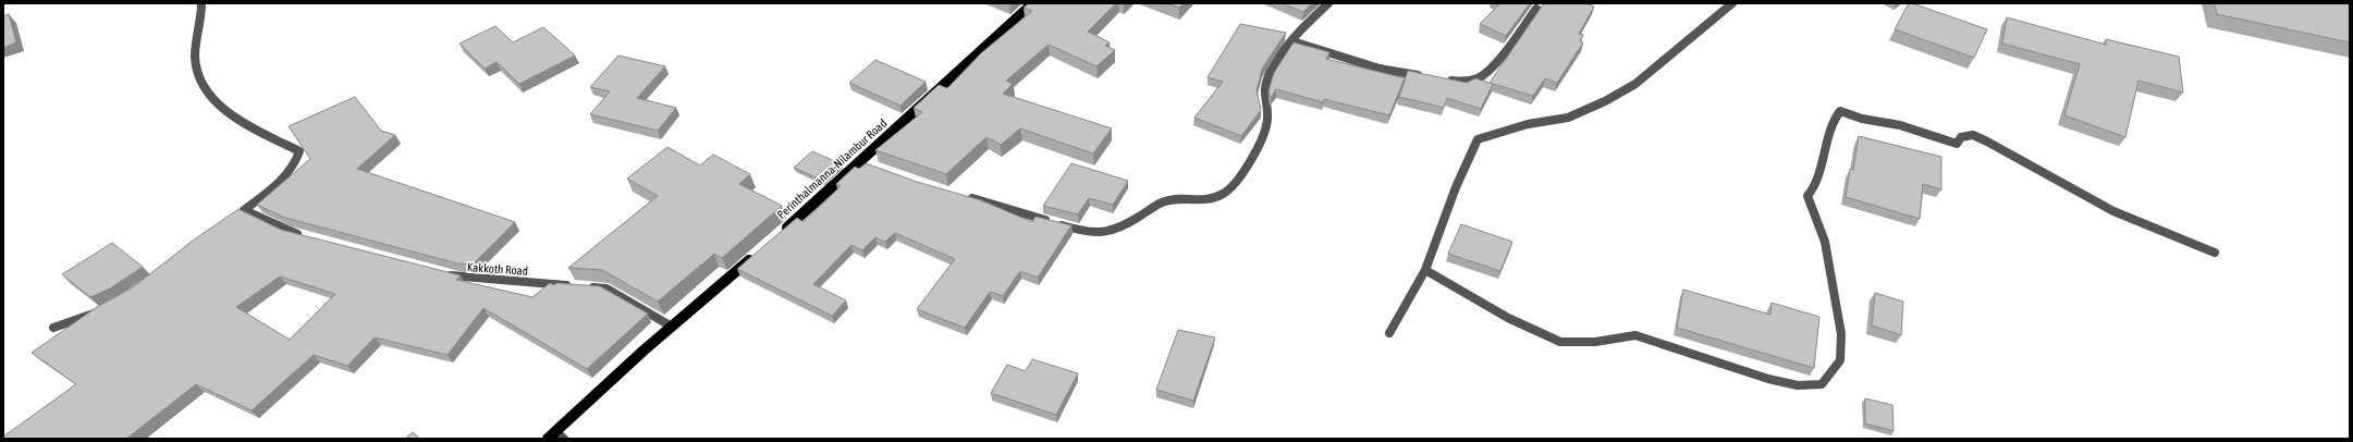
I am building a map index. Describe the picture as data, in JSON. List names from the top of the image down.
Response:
{
  "streets": {
    "main road": ["Perinthalmanna-Nilambur Road"],
    "street": ["Kakkoth Road"]
  }
}
